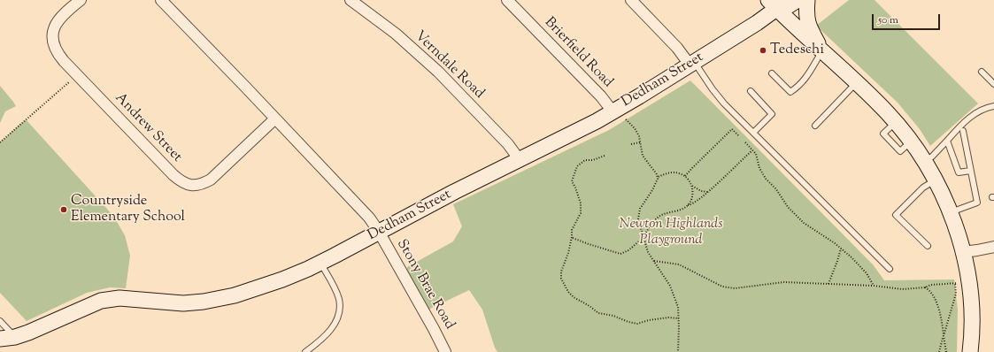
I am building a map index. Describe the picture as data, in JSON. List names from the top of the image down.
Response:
{
  "streets": {
    "main road": ["Dedham Street"],
    "street": [
      "Brierfield Road",
      "Verndale Road",
      "Andrew Street",
      "Stony Brae Road"
    ]
  },
  "crossings": [
    ["Brierfield Road", "Dedham Street"],
    ["Verndale Road", "Dedham Street"],
    ["Dedham Street", "Stony Brae Road"]
  ],
  "parks": ["Newton Highlands Playground"],
  "places": ["Tedeschi", "Countryside Elementary School"],
  "scale_bar": "50 m"
}
